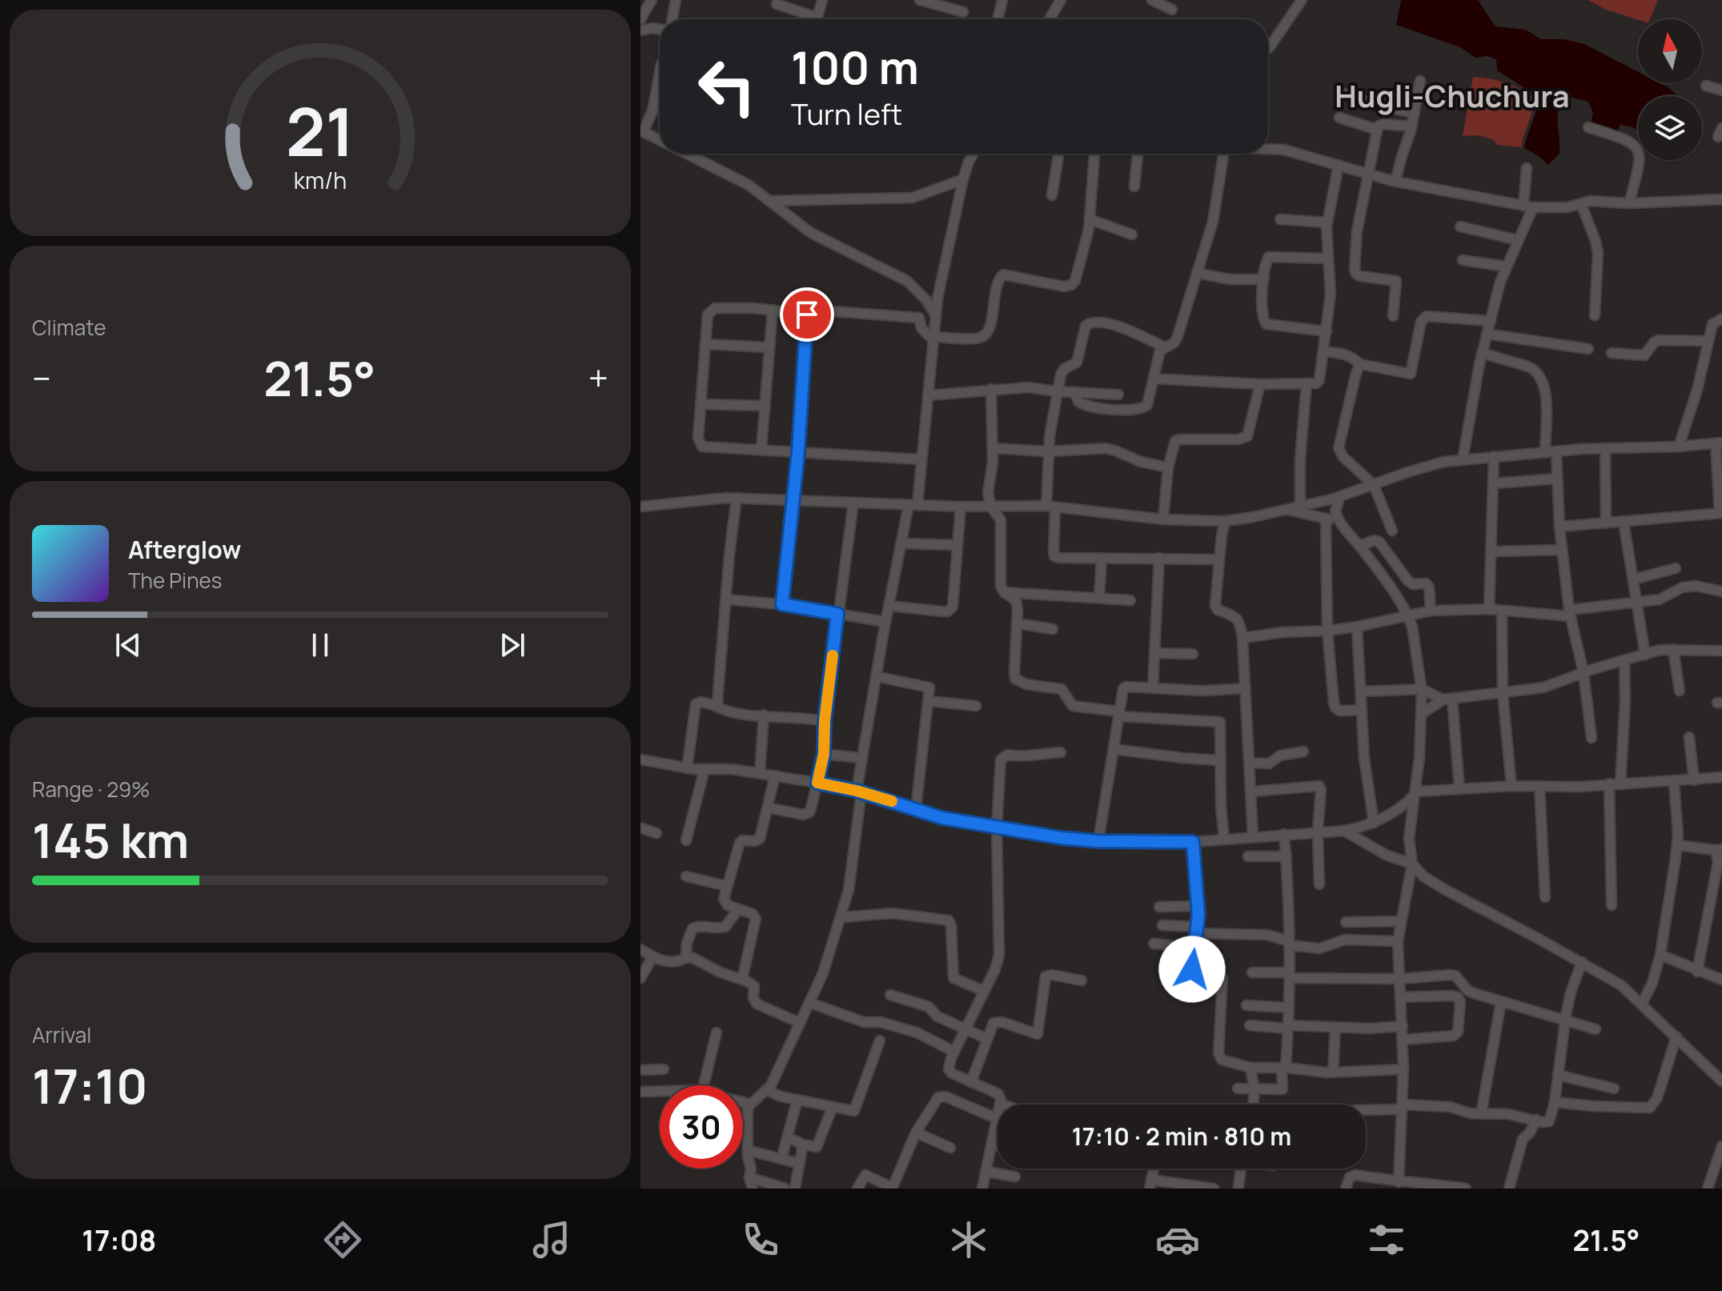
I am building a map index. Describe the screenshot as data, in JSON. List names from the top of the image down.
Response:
{
  "districts": ["Hugli-Chuchura"],
  "north": "top",
  "page": {
    "turn": ["100 m", "Turn left"],
    "tile": [
      "Climate",
      ["Range · 29%", "145 km"],
      ["Arrival", "17:10"]
    ],
    "heat": ["−", "21.5°", "+"],
    "song": ["Afterglow", "The Pines"],
    "limit": "30",
    "trip": "17:10 · 2 min · 810 m",
    "tabs": ["17:08", "21.5°"],
    "gauge": ["21", "km/h"]
  }
}
